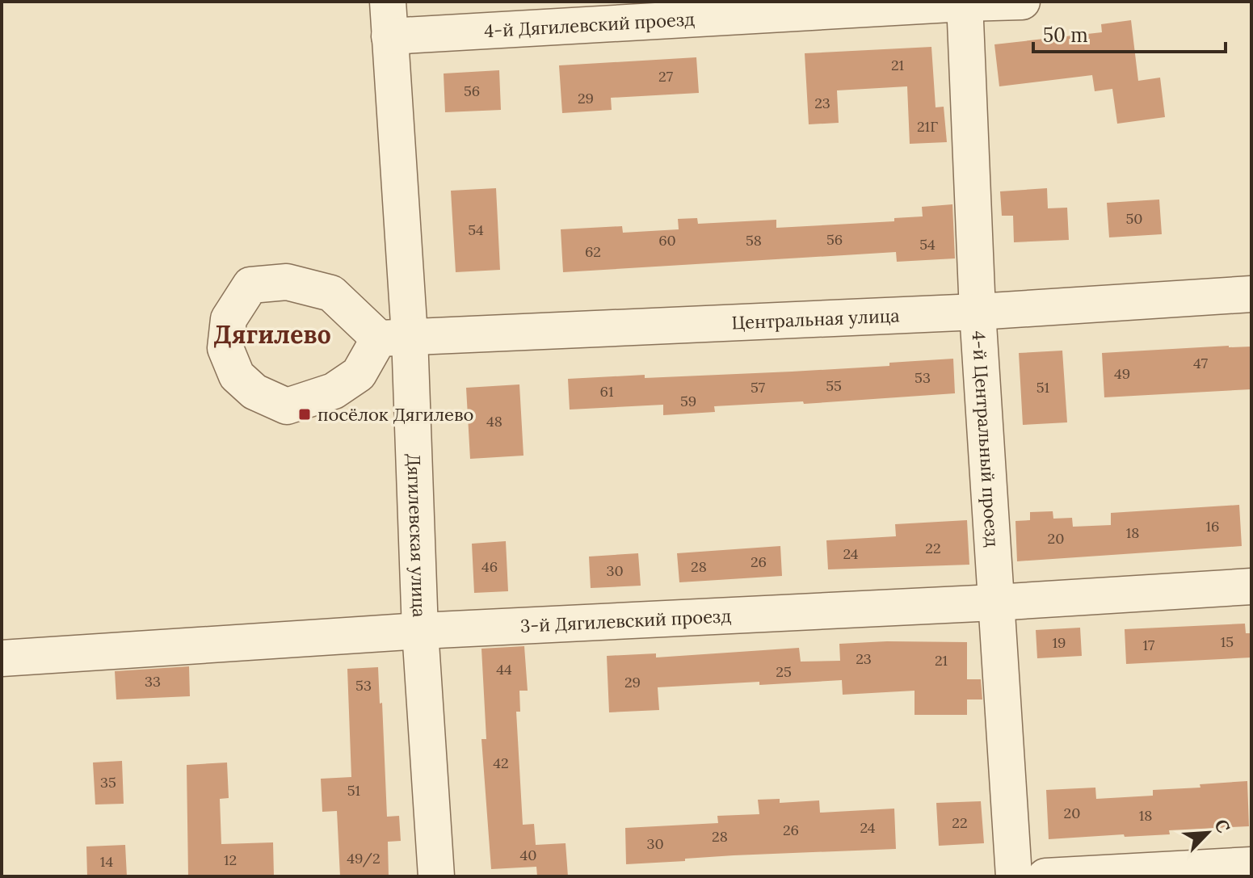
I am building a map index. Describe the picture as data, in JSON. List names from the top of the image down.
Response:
{
  "streets": {
    "street": [
      "4-й Дягилевский проезд",
      "Центральная улица",
      "4-й Центральный проезд",
      "Дягилевская улица",
      "3-й Дягилевский проезд"
    ]
  },
  "crossings": [
    ["4-й Дягилевский проезд", "4-й Центральный проезд"],
    ["4-й Дягилевский проезд", "Дягилевская улица"],
    ["Центральная улица", "4-й Центральный проезд"],
    ["Центральная улица", "Дягилевская улица"],
    ["4-й Центральный проезд", "3-й Дягилевский проезд"],
    ["Дягилевская улица", "3-й Дягилевский проезд"]
  ],
  "districts": ["Дягилево"],
  "places": {
    "transit": ["посёлок Дягилево"]
  },
  "house_numbers": [
    "21",
    "27",
    "56",
    "29",
    "23",
    "21Г",
    "50",
    "54",
    "56",
    "60",
    "58",
    "54",
    "62",
    "47",
    "49",
    "53",
    "55",
    "57",
    "51",
    "61",
    "59",
    "48",
    "16",
    "18",
    "20",
    "22",
    "24",
    "26",
    "46",
    "28",
    "30",
    "15",
    "19",
    "17",
    "23",
    "21",
    "44",
    "25",
    "33",
    "29",
    "53",
    "42",
    "35",
    "51",
    "20",
    "18",
    "22",
    "24",
    "26",
    "28",
    "30",
    "40",
    "49/2",
    "12",
    "14"
  ],
  "scale_bar": "50 m",
  "north": "top right"
}
